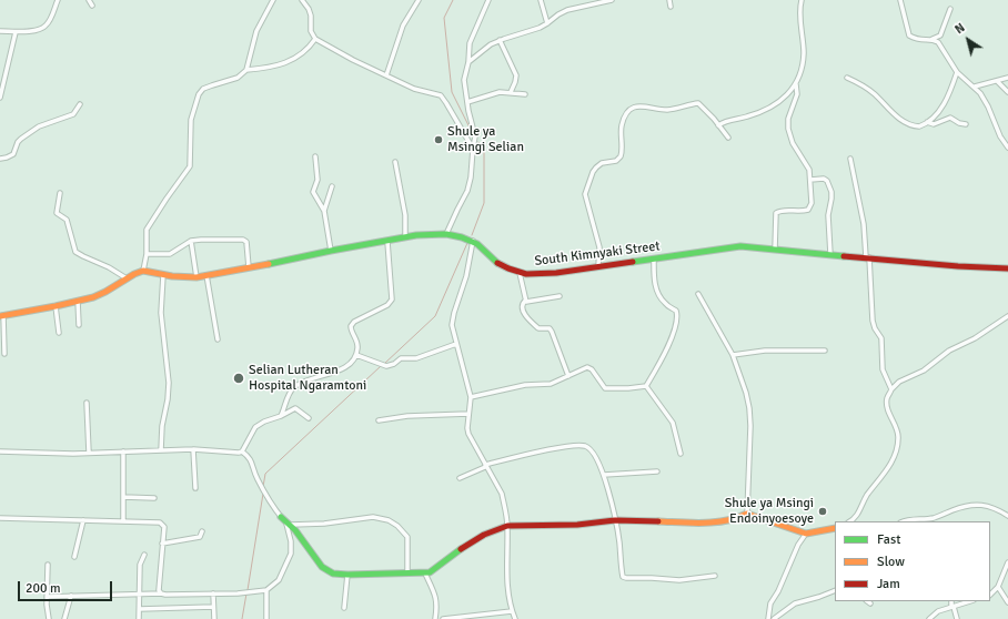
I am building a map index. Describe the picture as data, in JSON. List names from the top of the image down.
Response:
{
  "streets": {
    "street": ["South Kimnyaki Street"]
  },
  "places": ["Shule ya Msingi Selian", "Selian Lutheran Hospital Ngaramtoni", "Shule ya Msingi Endoinyoesoye"],
  "legend": ["Fast", "Slow", "Jam"],
  "scale_bar": "200 m",
  "north": "top left"
}
